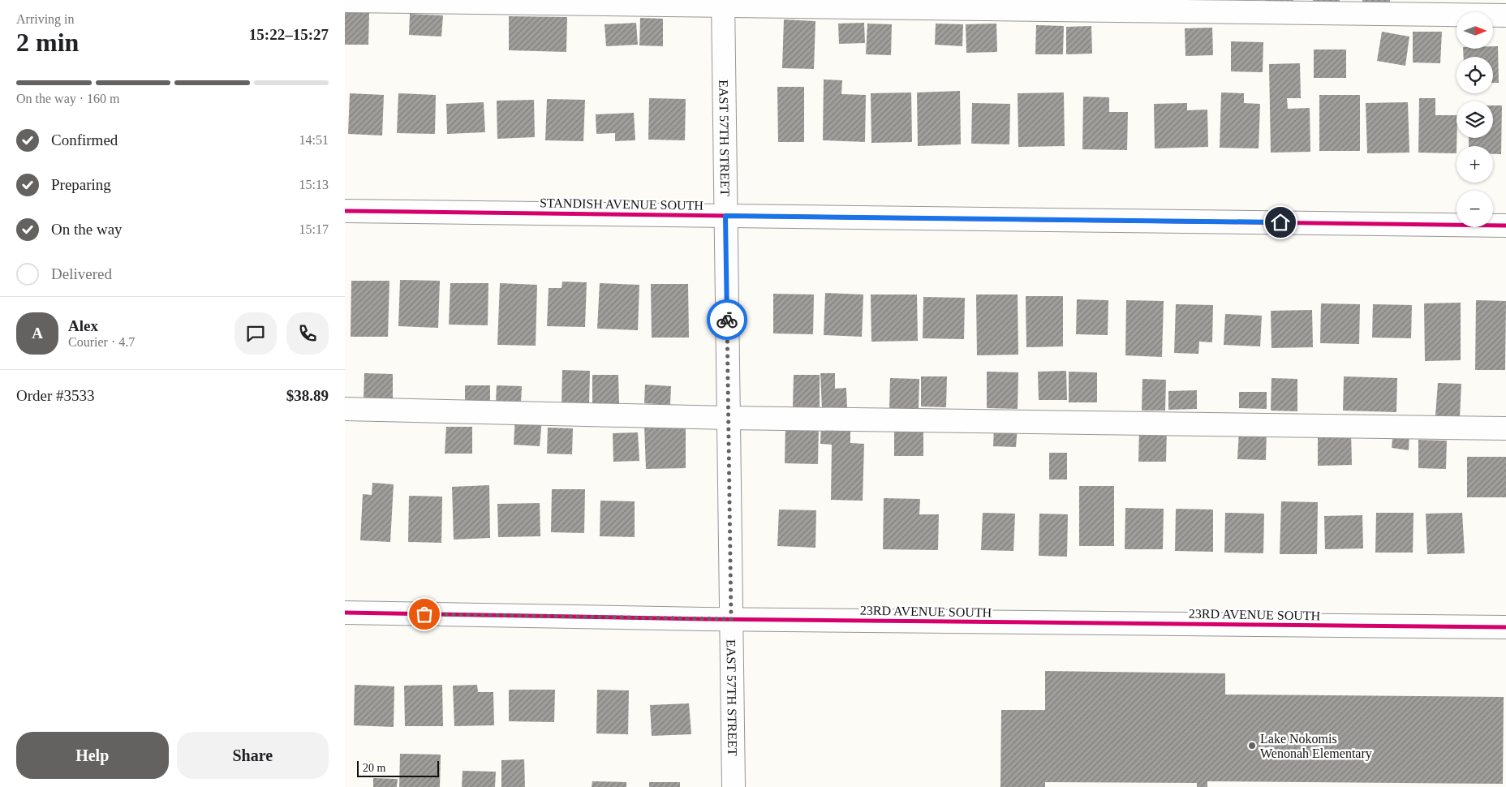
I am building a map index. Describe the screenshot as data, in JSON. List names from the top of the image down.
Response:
{
  "streets": {
    "street": ["EAST 57TH STREET", "STANDISH AVENUE SOUTH", "23RD AVENUE SOUTH"]
  },
  "crossings": [
    ["EAST 57TH STREET", "STANDISH AVENUE SOUTH"],
    ["EAST 57TH STREET", "23RD AVENUE SOUTH"]
  ],
  "places": ["Lake Nokomis Wenonah Elementary"],
  "scale_bar": "20 m",
  "north": "right",
  "page": {
    "heading": ["2 min", "Arriving in", "15:22–15:27"],
    "panel": [
      "Alex",
      "Courier · 4.7",
      "Order #3533",
      "$38.89"
    ],
    "map_buttons": ["+", "−"],
    "bar": "On the way · 160 m",
    "list": [
      ["Confirmed", "14:51"],
      ["Preparing", "15:13"],
      ["On the way", "15:17"],
      "Delivered"
    ],
    "round": "A",
    "buttons": ["Help", "Share"],
    "scale": "20 m"
  }
}
